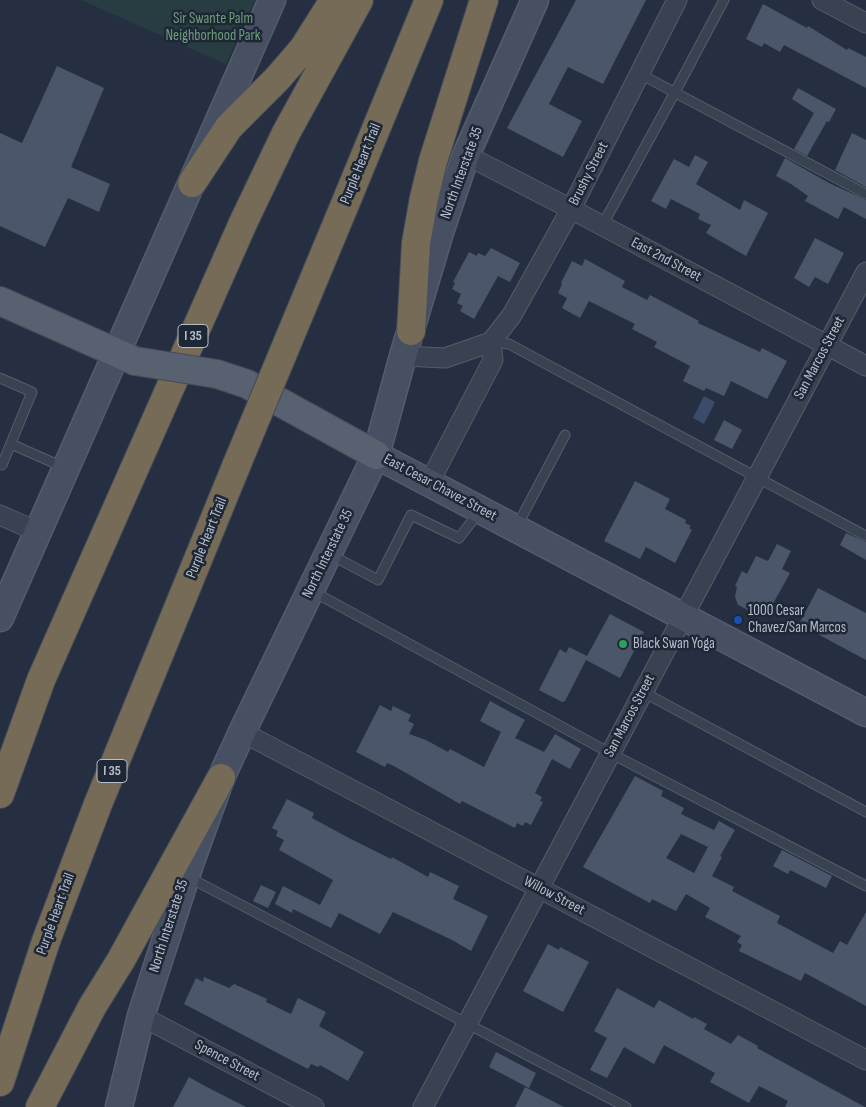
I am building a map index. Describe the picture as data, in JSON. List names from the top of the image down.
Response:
{
  "streets": {
    "highway": ["Purple Heart Trail", "I 35"],
    "main road": ["North Interstate 35", "East Cesar Chavez Street"],
    "street": [
      "Brushy Street",
      "East 2nd Street",
      "San Marcos Street",
      "Willow Street",
      "Spence Street"
    ]
  },
  "crossings": [
    ["North Interstate 35", "East 2nd Street"],
    ["North Interstate 35", "East Cesar Chavez Street"],
    ["North Interstate 35", "Willow Street"],
    ["North Interstate 35", "Spence Street"],
    ["Brushy Street", "East 2nd Street"],
    ["East 2nd Street", "San Marcos Street"],
    ["San Marcos Street", "East Cesar Chavez Street"],
    ["San Marcos Street", "Willow Street"]
  ],
  "parks": ["Sir Swante Palm Neighborhood Park"],
  "places": ["1000 Cesar Chavez/San Marcos", "Black Swan Yoga"]
}
